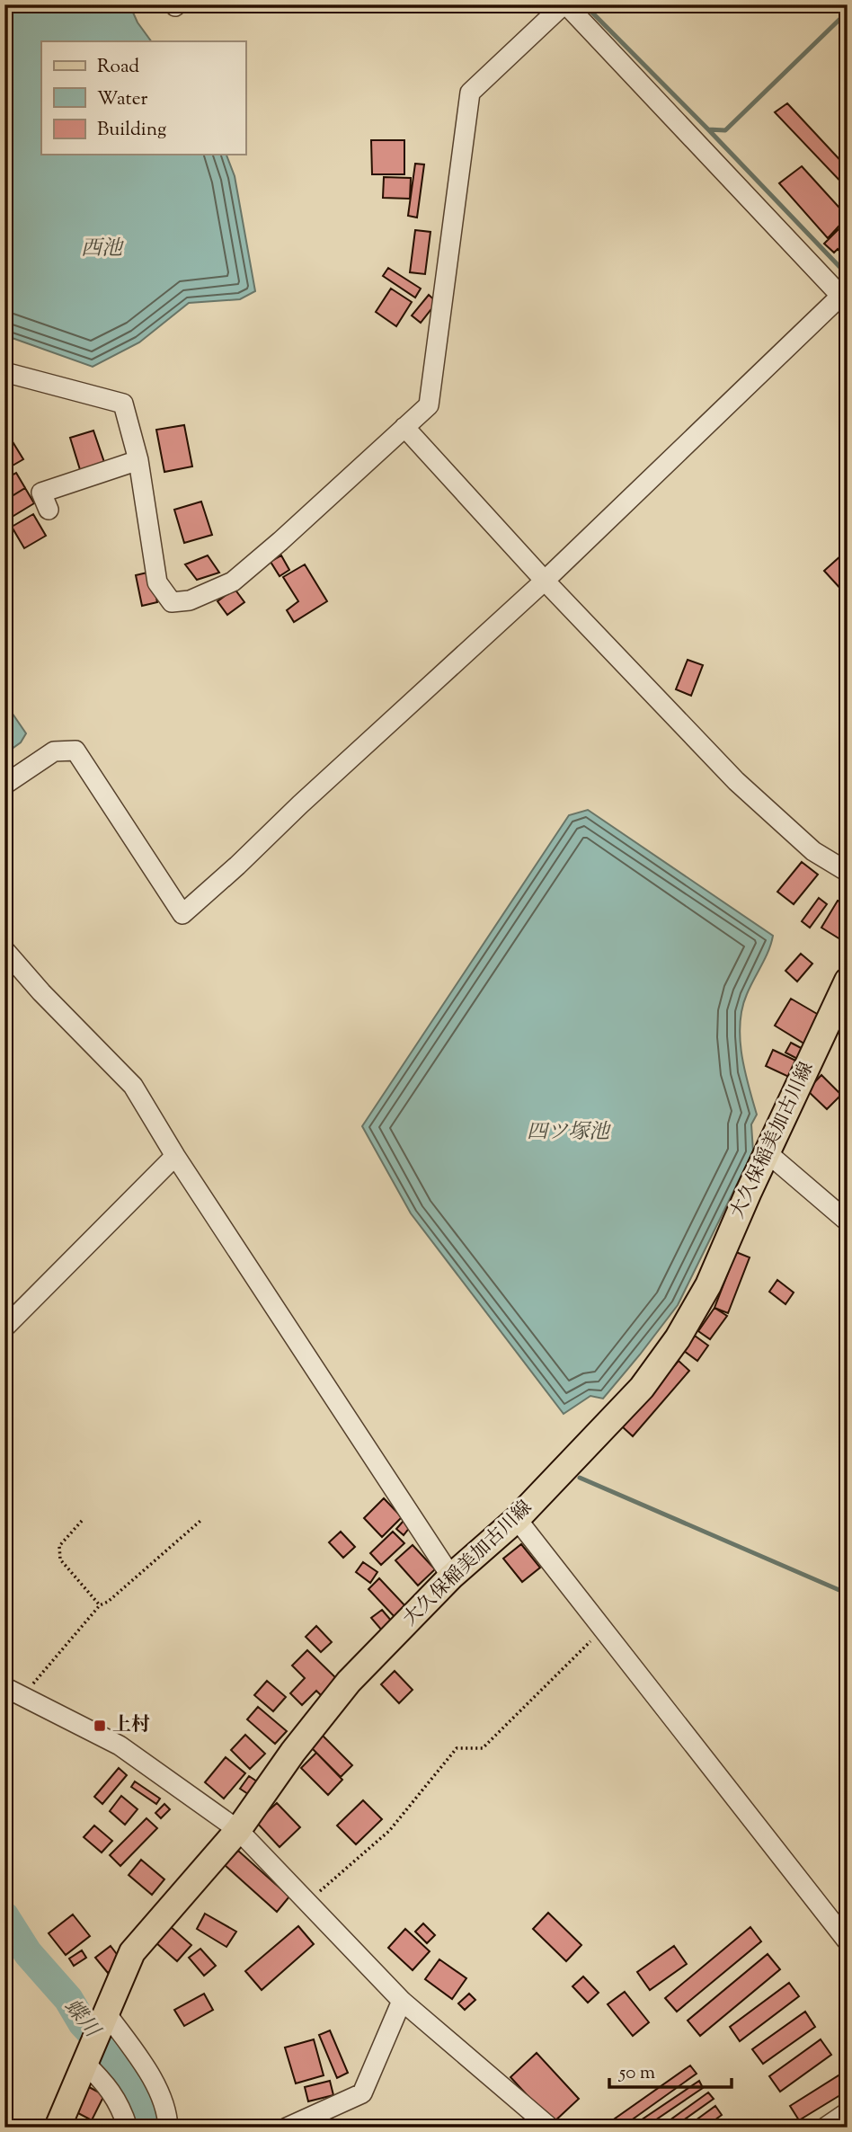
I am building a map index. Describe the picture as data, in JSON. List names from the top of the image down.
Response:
{
  "streets": {
    "main road": ["大久保稲美加古川線"]
  },
  "water": ["西池", "四ツ塚池", "蝶川"],
  "places": {
    "transit": ["上村"]
  },
  "legend": ["Road", "Water", "Building"],
  "scale_bar": "50 m"
}
